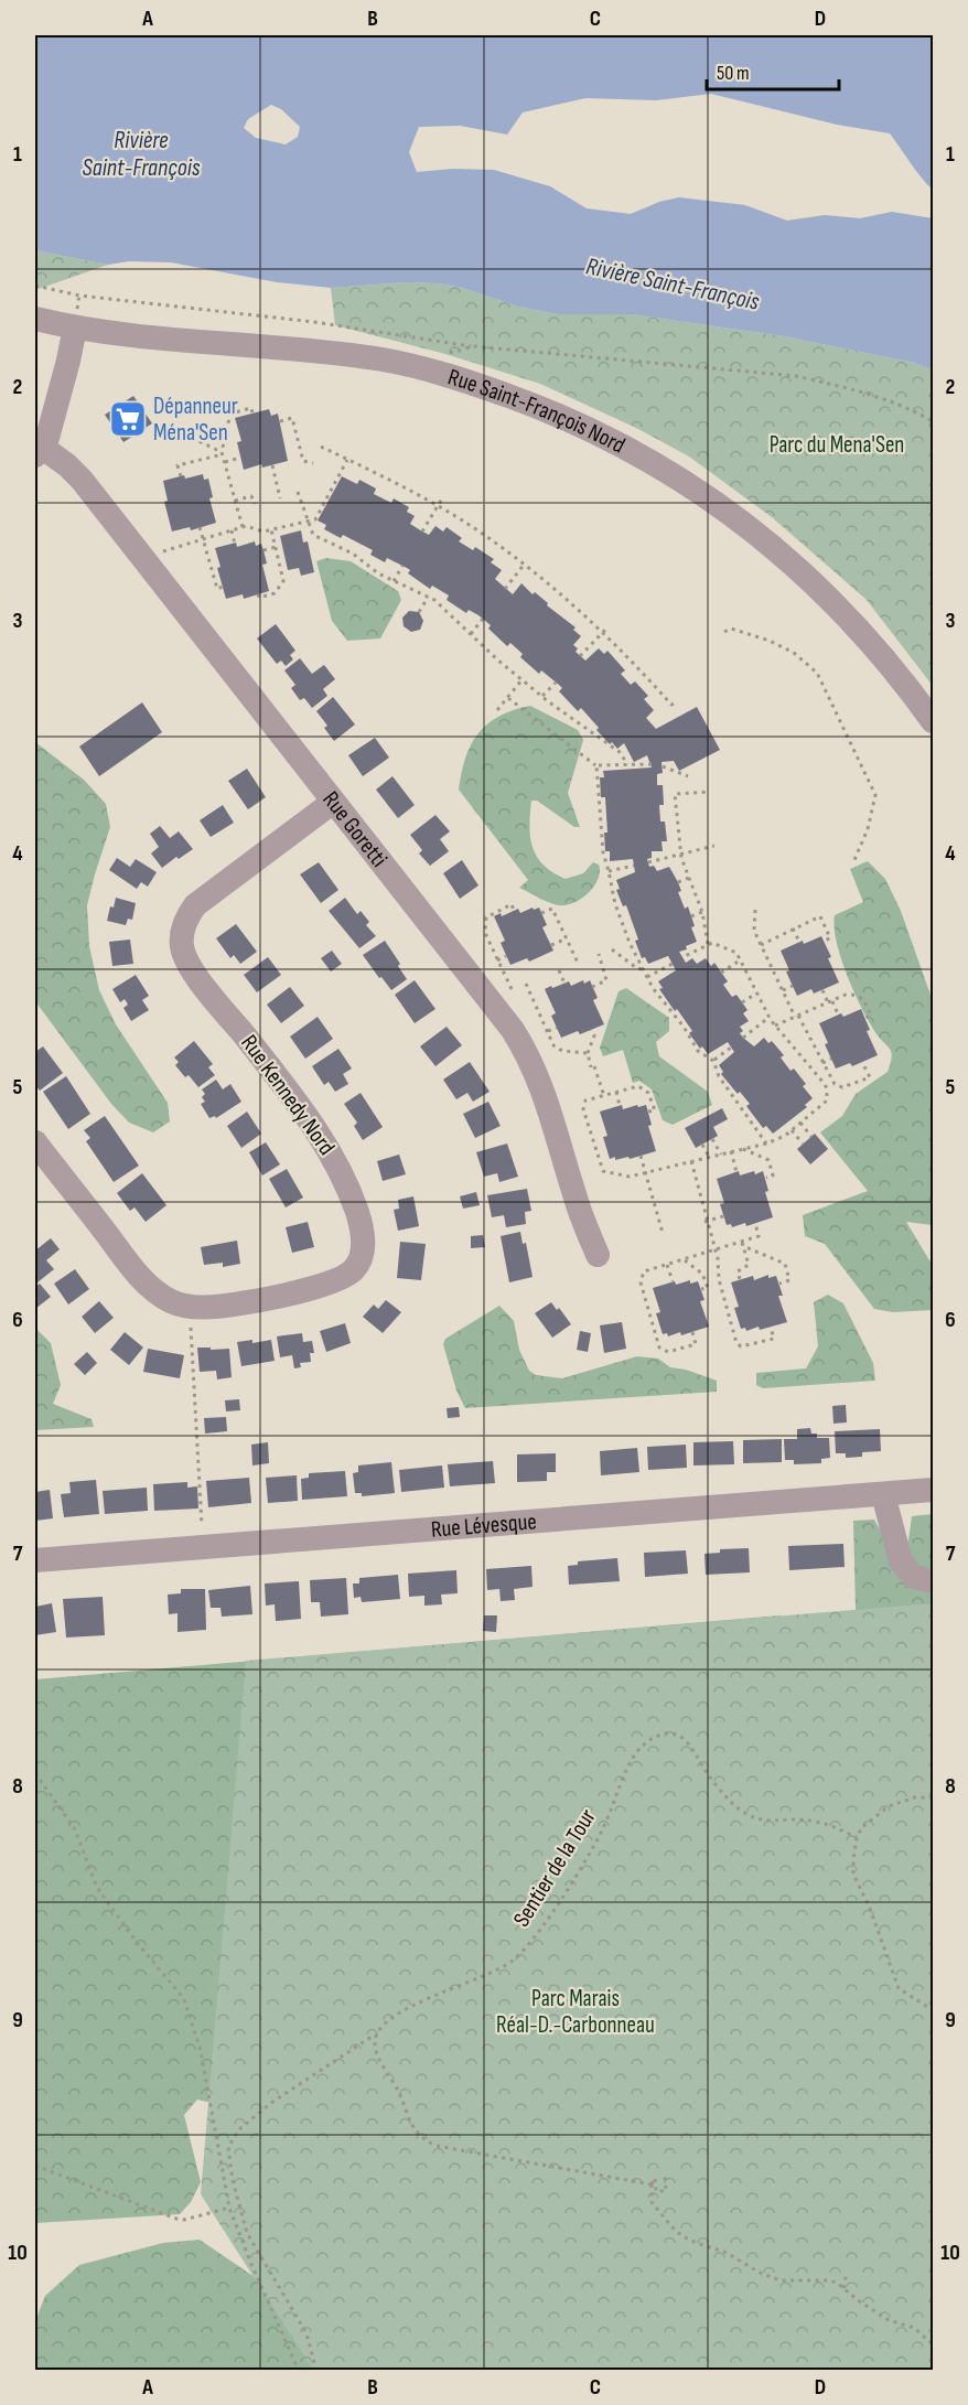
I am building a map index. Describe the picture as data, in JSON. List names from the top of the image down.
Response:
{
  "streets": {
    "street": [
      "Rue Saint-François Nord",
      "Rue Goretti",
      "Rue Kennedy Nord",
      "Rue Lévesque"
    ],
    "path": ["Sentier de la Tour"]
  },
  "crossings": [
    ["Rue Goretti", "Rue Kennedy Nord"]
  ],
  "water": ["Rivière Saint-François"],
  "parks": ["Parc du Mena'Sen", "Parc Marais Réal-D.-Carbonneau"],
  "places": {
    "supermarket": ["Dépanneur Ména'Sen"]
  },
  "scale_bar": "50 m",
  "grid": {
    "columns": [
      "A",
      "B",
      "C",
      "D"
    ],
    "rows": [
      "1",
      "2",
      "3",
      "4",
      "5",
      "6",
      "7",
      "8",
      "9",
      "10"
    ]
  }
}
